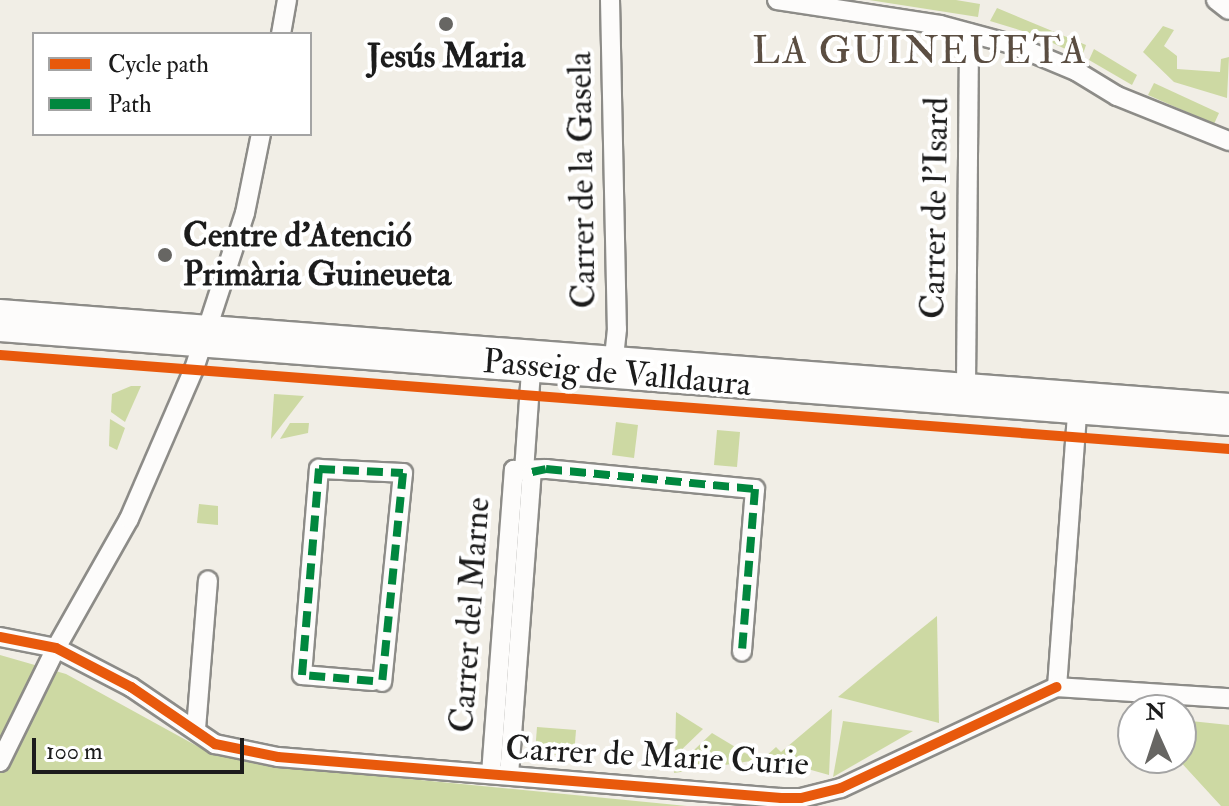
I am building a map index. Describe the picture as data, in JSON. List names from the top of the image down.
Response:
{
  "streets": {
    "main road": ["Passeig de Valldaura"],
    "street": [
      "Carrer de la Gasela",
      "Carrer de l'Isard",
      "Carrer del Marne",
      "Carrer de Marie Curie"
    ]
  },
  "crossings": [
    ["Carrer de la Gasela", "Passeig de Valldaura"],
    ["Carrer de l'Isard", "Passeig de Valldaura"],
    ["Passeig de Valldaura", "Carrer del Marne"],
    ["Carrer del Marne", "Carrer de Marie Curie"]
  ],
  "districts": ["LA GUINEUETA"],
  "places": ["Jesús Maria", "Centre d'Atenció Primària Guineueta"],
  "legend": ["Cycle path", "Path"],
  "scale_bar": "100 m",
  "north": "top"
}
